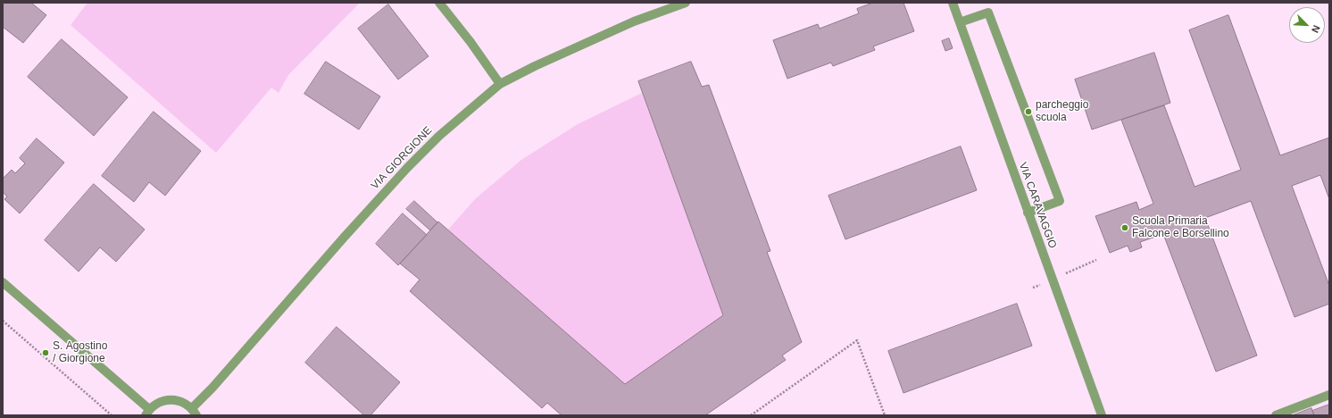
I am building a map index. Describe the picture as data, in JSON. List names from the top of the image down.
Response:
{
  "streets": {
    "street": ["VIA GIORGIONE", "VIA CARAVAGGIO"]
  },
  "places": ["parcheggio scuola", "Scuola Primaria Falcone e Borsellino", "S. Agostino / Giorgione"],
  "north": "bottom right"
}
